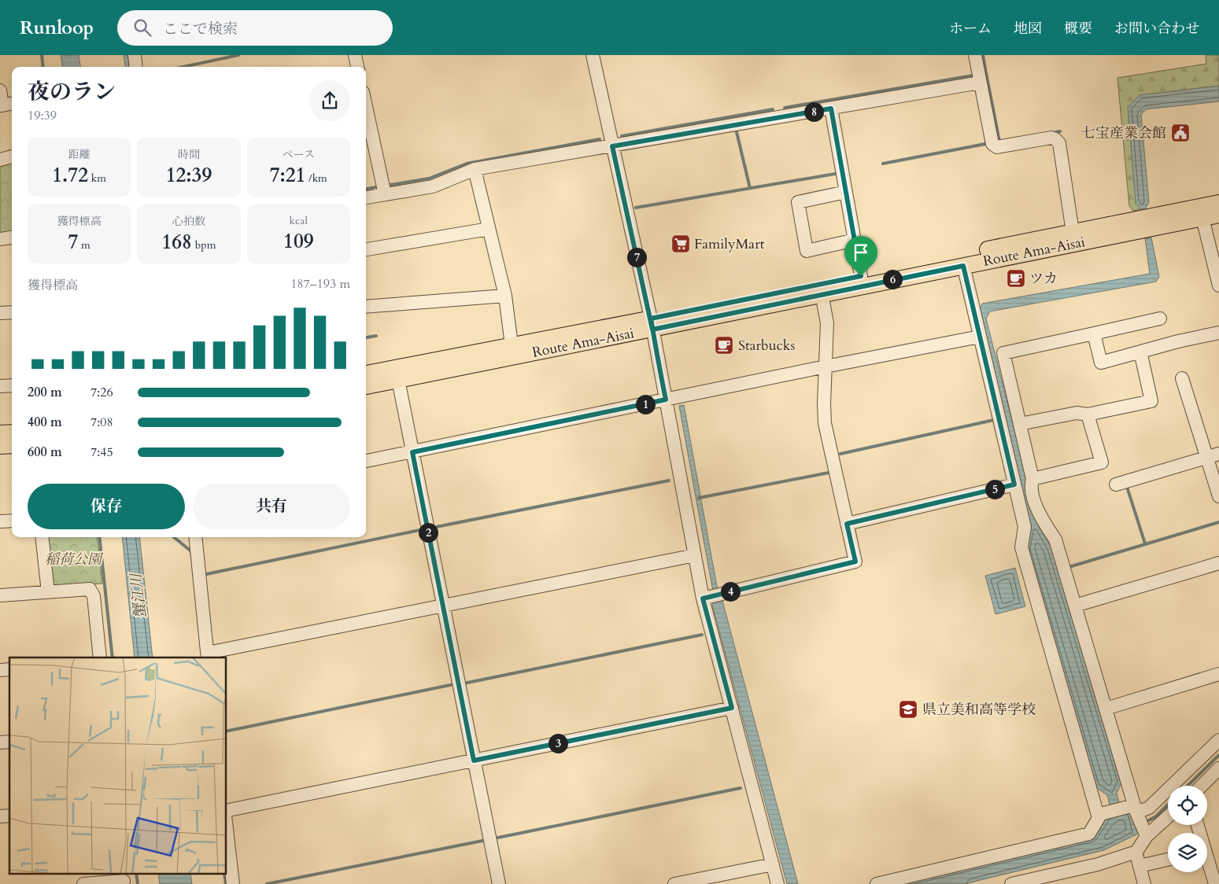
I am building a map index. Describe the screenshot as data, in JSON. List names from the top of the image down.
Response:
{
  "streets": {
    "main road": ["Route Ama-Aisai"]
  },
  "water": ["蟹江川"],
  "parks": ["稲荷公園"],
  "places": {
    "public building": ["七宝産業会館"],
    "supermarket": ["FamilyMart"],
    "cafe": ["ツカ", "Starbucks"],
    "school or university": ["県立美和高等学校"]
  },
  "page": {
    "header": "Runloop",
    "search": "ここで検索",
    "nav": [
      "ホーム",
      "地図",
      "概要",
      "お問い合わせ"
    ],
    "heading": ["夜のラン", "19:39"],
    "pins": [
      "8",
      "7",
      "6",
      "1",
      "5",
      "2",
      "4",
      "3"
    ],
    "stats": [
      ["距離", "1.72 km"],
      ["時間", "12:39"],
      ["ペース", "7:21 /km"],
      ["獲得標高", "7 m"],
      ["心拍数", "168 bpm"],
      ["kcal", "109"]
    ],
    "chart": ["獲得標高", "187–193 m"],
    "list": [
      {
        "name": "200 m",
        "note": "7:26"
      },
      {
        "name": "400 m",
        "note": "7:08"
      },
      {
        "name": "600 m",
        "note": "7:45"
      }
    ],
    "buttons": ["保存", "共有"]
  }
}
